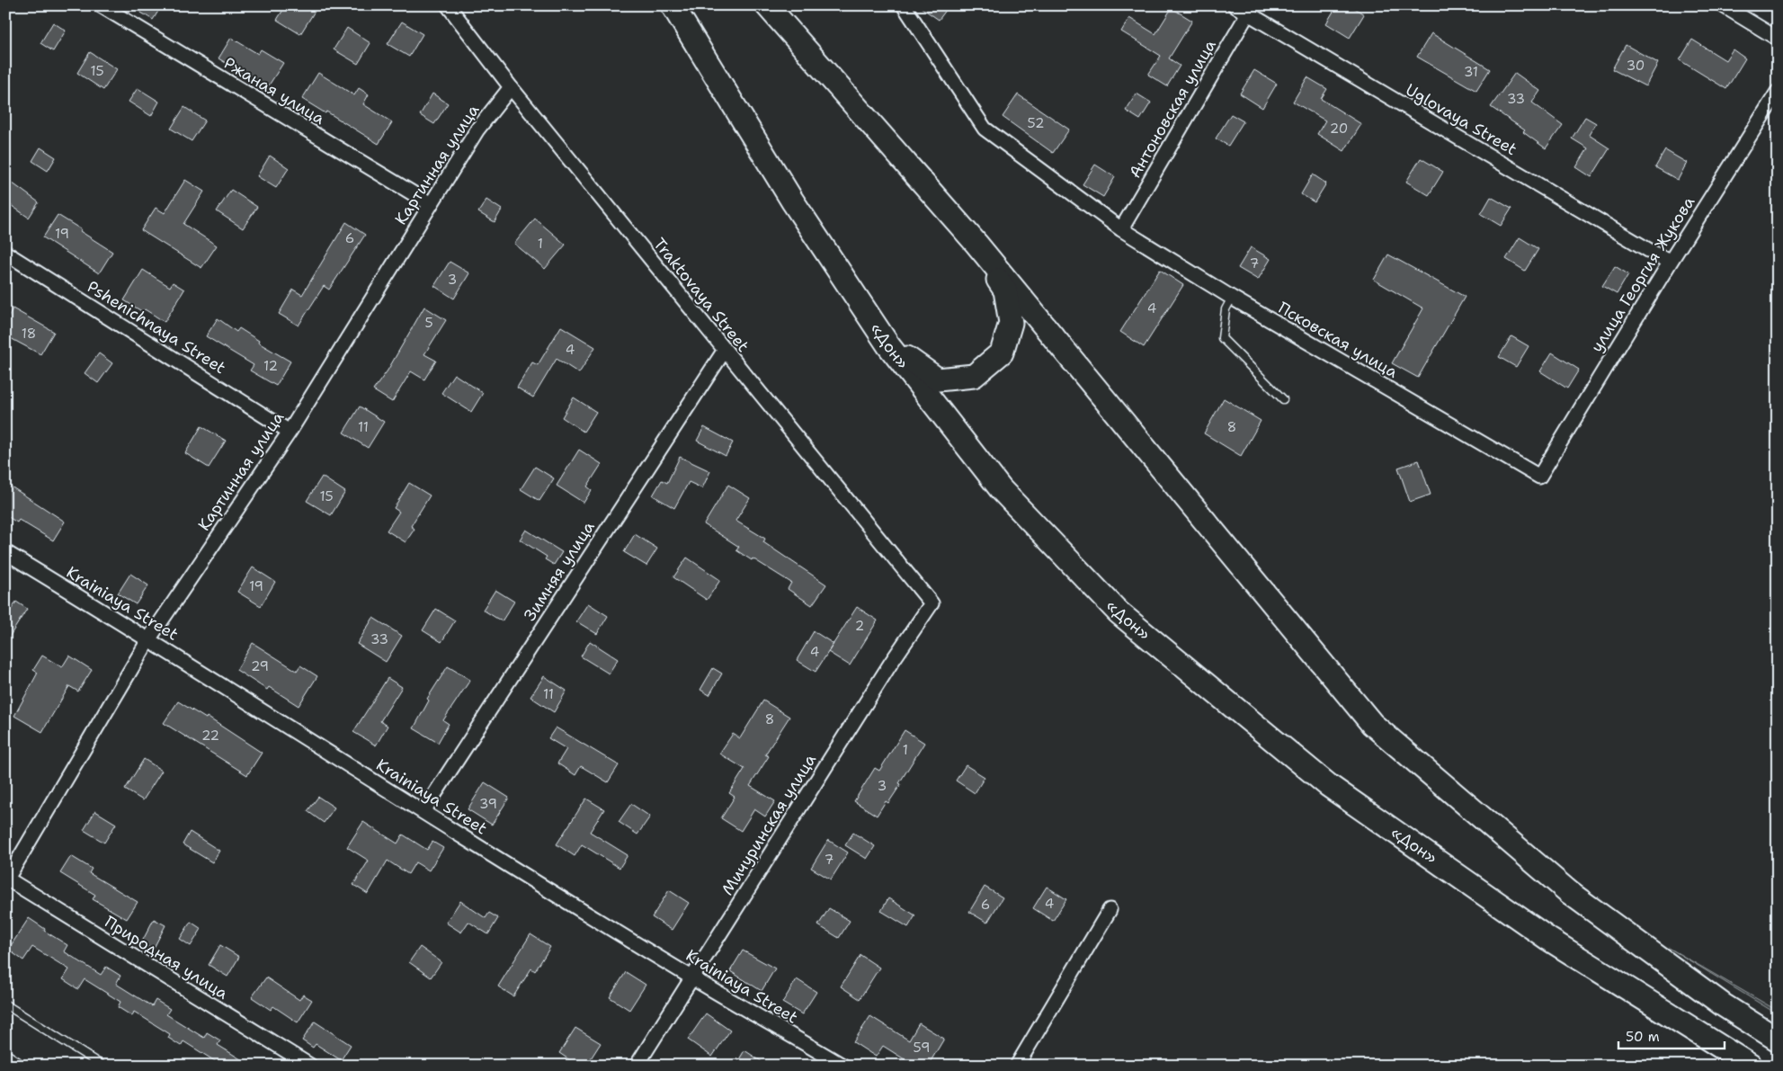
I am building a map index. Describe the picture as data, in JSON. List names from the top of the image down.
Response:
{
  "streets": {
    "highway": ["«Дон»"],
    "street": [
      "Ржаная улица",
      "Антоновская улица",
      "Uglovaya Street",
      "Картинная улица",
      "улица Георгия Жукова",
      "Traktovaya Street",
      "Pshenichnaya Street",
      "Псковская улица",
      "Зимняя улица",
      "Krainiaya Street",
      "Мичуринская улица",
      "Природная улица"
    ]
  },
  "crossings": [
    ["Ржаная улица", "Картинная улица"],
    ["Антоновская улица", "Uglovaya Street"],
    ["Антоновская улица", "Псковская улица"],
    ["Uglovaya Street", "улица Георгия Жукова"],
    ["Картинная улица", "Traktovaya Street"],
    ["Картинная улица", "Pshenichnaya Street"],
    ["Картинная улица", "Krainiaya Street"],
    ["Картинная улица", "Природная улица"],
    ["улица Георгия Жукова", "Псковская улица"],
    ["Traktovaya Street", "Зимняя улица"],
    ["Traktovaya Street", "Мичуринская улица"],
    ["Зимняя улица", "Krainiaya Street"],
    ["Krainiaya Street", "Мичуринская улица"]
  ],
  "house_numbers": [
    "30",
    "15",
    "31",
    "33",
    "52",
    "20",
    "19",
    "6",
    "1",
    "7",
    "3",
    "4",
    "5",
    "18",
    "4",
    "12",
    "11",
    "8",
    "15",
    "19",
    "2",
    "33",
    "4",
    "29",
    "11",
    "8",
    "22",
    "1",
    "3",
    "39",
    "7",
    "4",
    "6",
    "59"
  ],
  "scale_bar": "50 m"
}
